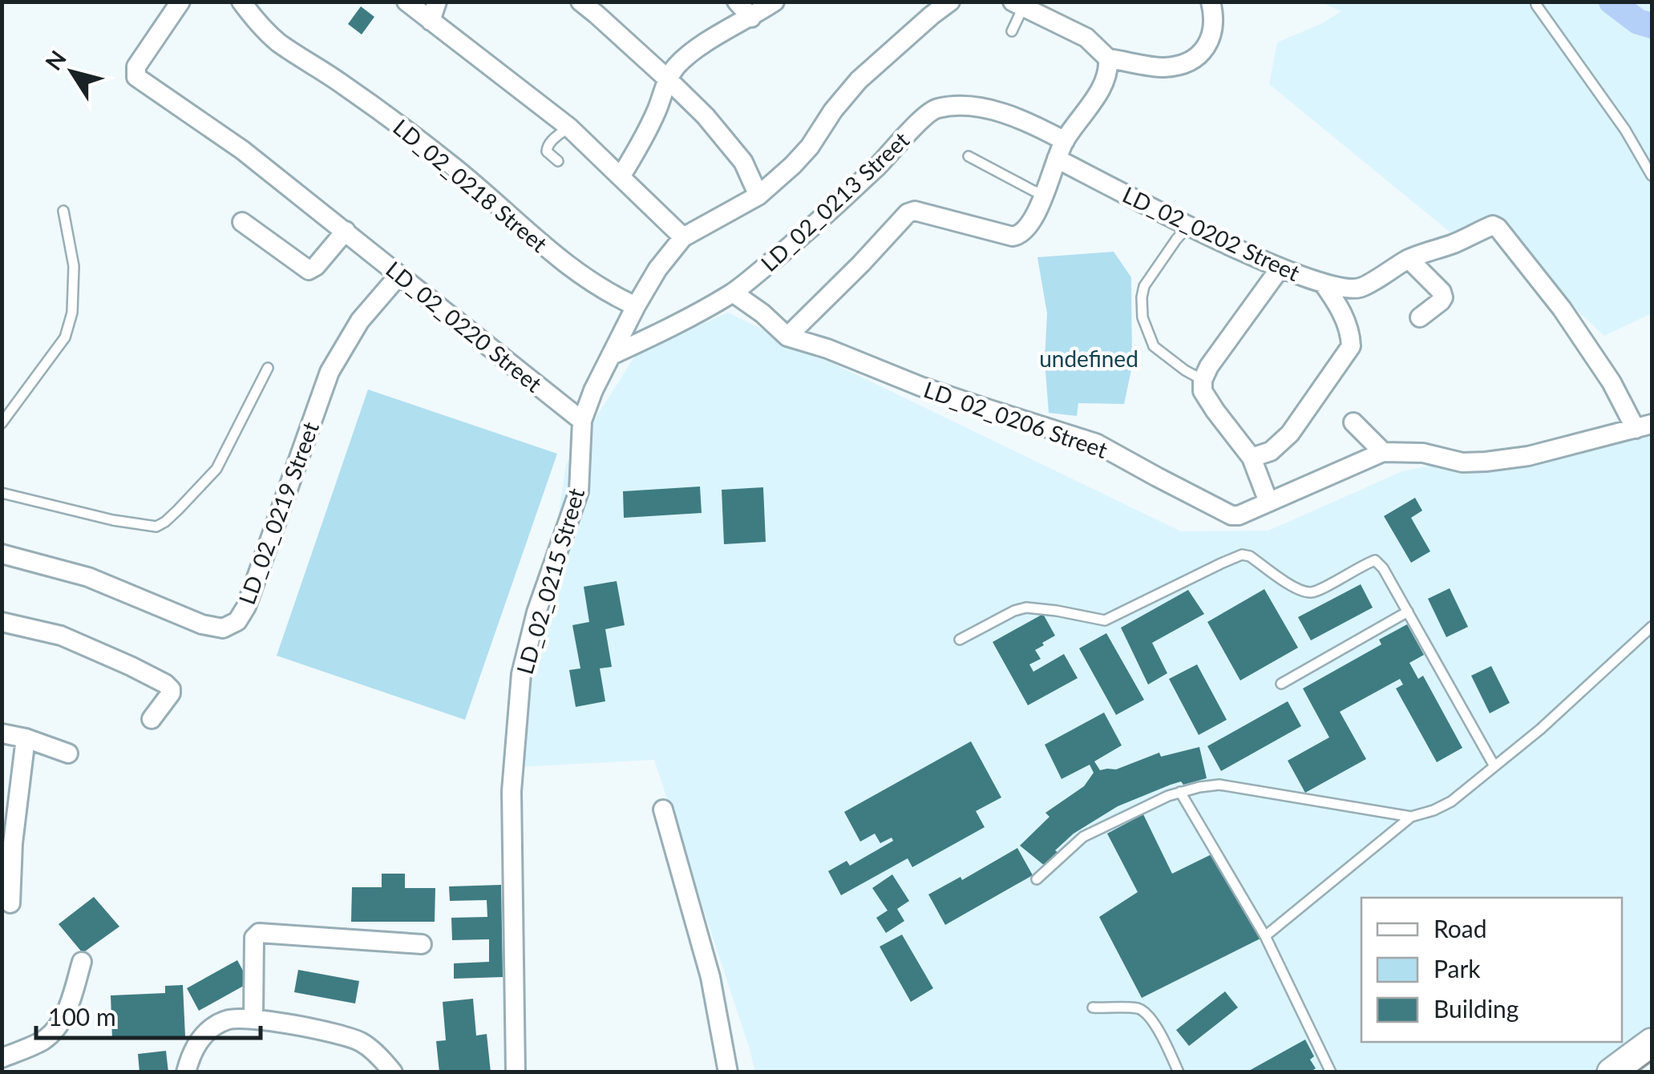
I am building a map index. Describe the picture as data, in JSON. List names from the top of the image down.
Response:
{
  "streets": {
    "street": [
      "LD_02_0218 Street",
      "LD_02_0213 Street",
      "LD_02_0202 Street",
      "LD_02_0220 Street",
      "LD_02_0206 Street",
      "LD_02_0219 Street",
      "LD_02_0215 Street"
    ]
  },
  "crossings": [
    ["LD_02_0218 Street", "LD_02_0215 Street"],
    ["LD_02_0213 Street", "LD_02_0215 Street"],
    ["LD_02_0202 Street", "LD_02_0206 Street"],
    ["LD_02_0220 Street", "LD_02_0219 Street"],
    ["LD_02_0220 Street", "LD_02_0215 Street"]
  ],
  "parks": ["undefined"],
  "legend": ["Road", "Park", "Building"],
  "scale_bar": "100 m",
  "north": "top left"
}
